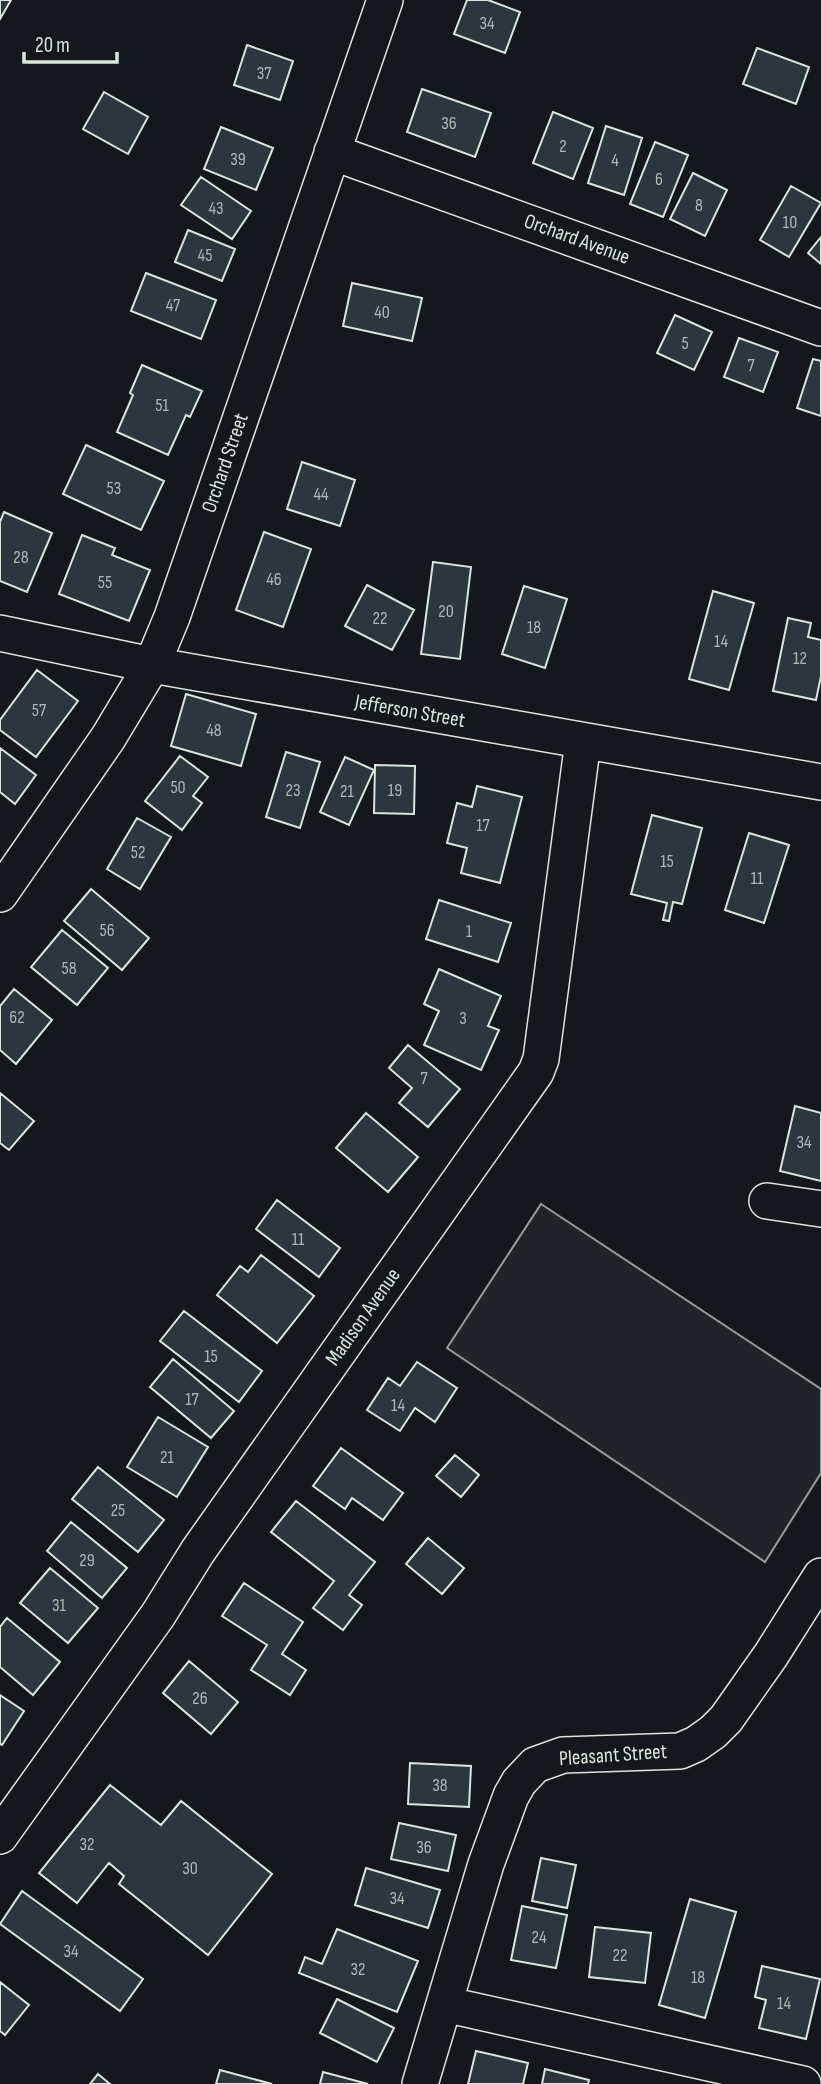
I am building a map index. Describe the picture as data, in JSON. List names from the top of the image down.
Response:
{
  "streets": {
    "street": [
      "Orchard Avenue",
      "Orchard Street",
      "Jefferson Street",
      "Madison Avenue",
      "Pleasant Street"
    ]
  },
  "crossings": [
    ["Orchard Avenue", "Orchard Street"],
    ["Orchard Street", "Jefferson Street"],
    ["Jefferson Street", "Madison Avenue"]
  ],
  "house_numbers": [
    "34",
    "37",
    "36",
    "2",
    "39",
    "4",
    "6",
    "8",
    "43",
    "10",
    "45",
    "47",
    "40",
    "5",
    "7",
    "51",
    "53",
    "44",
    "28",
    "46",
    "55",
    "20",
    "22",
    "18",
    "14",
    "12",
    "57",
    "48",
    "50",
    "23",
    "19",
    "21",
    "17",
    "52",
    "15",
    "11",
    "56",
    "1",
    "58",
    "62",
    "3",
    "7",
    "34",
    "11",
    "15",
    "17",
    "14",
    "21",
    "25",
    "29",
    "31",
    "26",
    "38",
    "32",
    "36",
    "30",
    "34",
    "24",
    "34",
    "22",
    "32",
    "18",
    "14"
  ],
  "scale_bar": "20 m"
}
